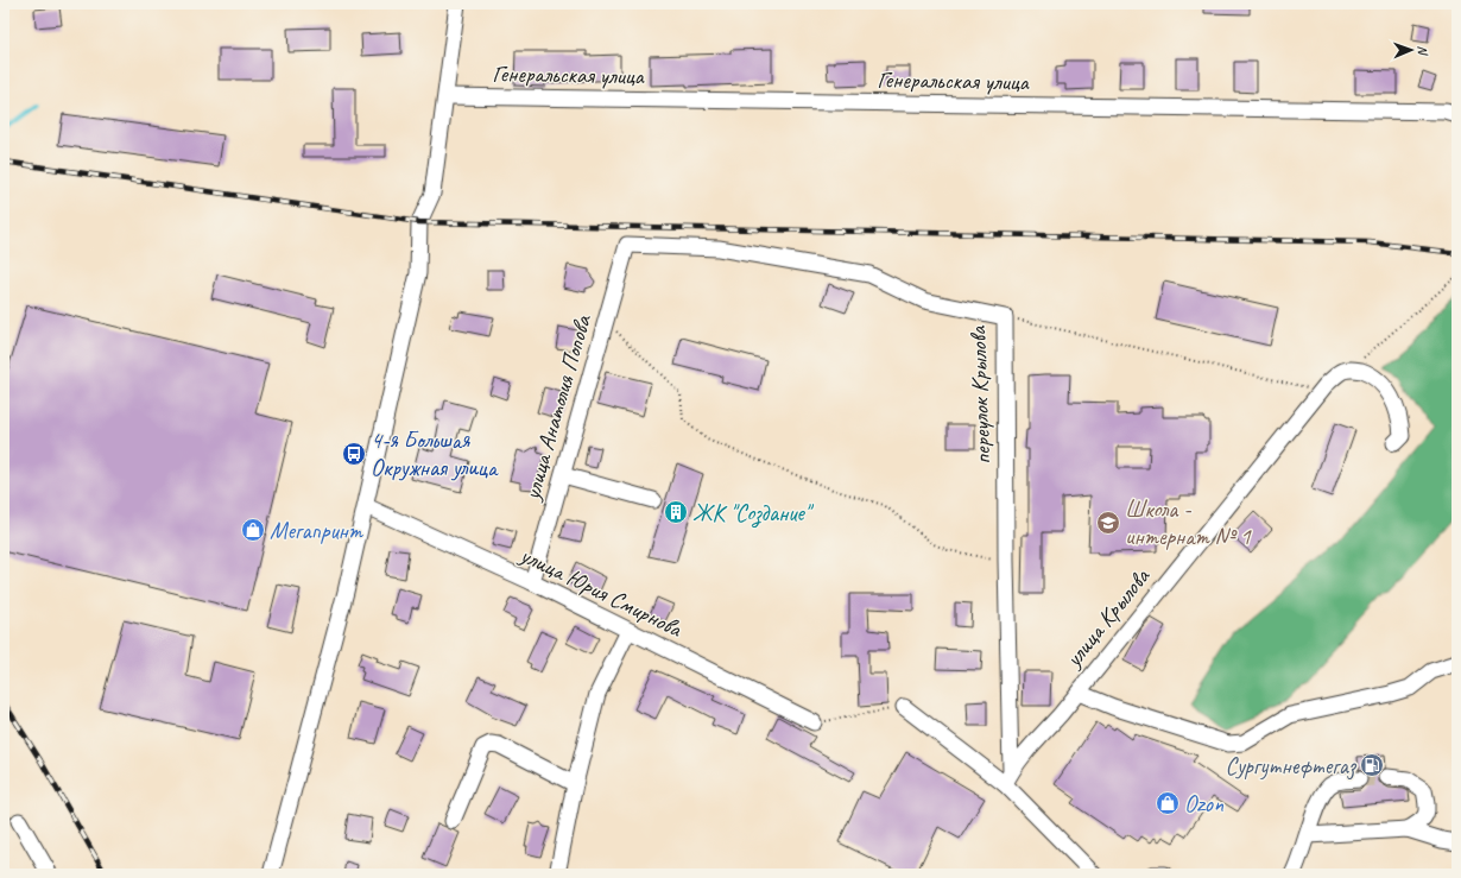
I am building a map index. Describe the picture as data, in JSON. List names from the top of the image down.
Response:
{
  "streets": {
    "street": [
      "Генеральская улица",
      "переулок Крылова",
      "улица Анатолия Попова",
      "улица Юрия Смирнова",
      "улица Крылова"
    ]
  },
  "crossings": [
    ["переулок Крылова", "улица Анатолия Попова"],
    ["переулок Крылова", "улица Крылова"],
    ["улица Анатолия Попова", "улица Юрия Смирнова"]
  ],
  "places": {
    "bus stop": ["4-я Большая Окружная улица"],
    "building": ["ЖК \"Создание\""],
    "school or university": ["Школа - интернат № 1"],
    "shop": ["Мегапринт", "Ozon"],
    "fuel station": ["Сургутнефтегаз"]
  },
  "north": "right"
}
